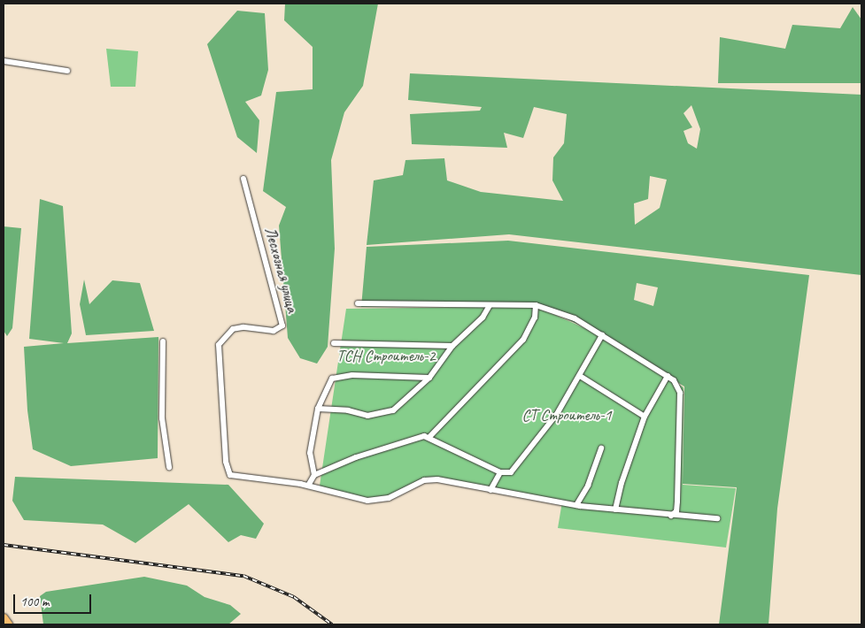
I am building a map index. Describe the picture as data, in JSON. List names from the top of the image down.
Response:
{
  "streets": {
    "street": ["Лесхозная улица"]
  },
  "parks": ["ТСН Строитель-2", "СТ Строитель-1"],
  "scale_bar": "100 m"
}
